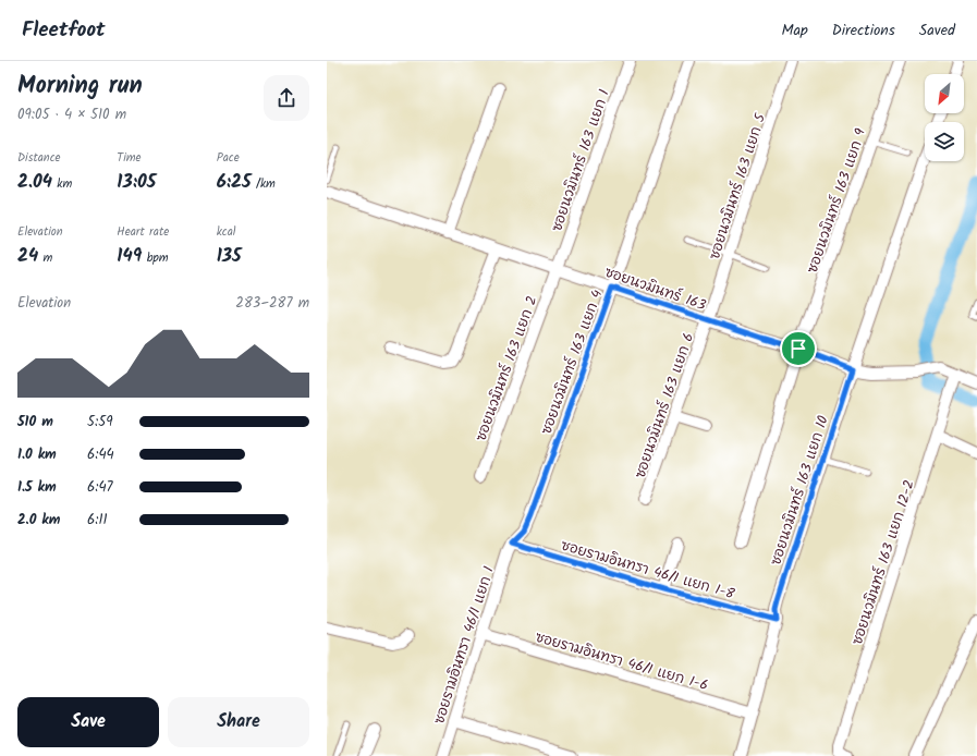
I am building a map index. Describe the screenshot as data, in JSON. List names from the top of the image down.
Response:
{
  "streets": {
    "street": [
      "ซอยนวมินทร์ 163 แยก 1",
      "ซอยนวมินทร์ 163 แยก 5",
      "ซอยนวมินทร์ 163 แยก 9",
      "ซอยนวมินทร์ 163",
      "ซอยนวมินทร์ 163 แยก 4",
      "ซอยนวมินทร์ 163 แยก 2",
      "ซอยนวมินทร์ 163 แยก 6",
      "ซอยนวมินทร์ 163 แยก 10",
      "ซอยนวมินทร์ 163 แยก 12-2",
      "ซอยรามอินทรา 46/1 แยก 1-8",
      "ซอยรามอินทรา 46/1 แยก 1",
      "ซอยรามอินทรา 46/1 แยก 1-6"
    ]
  },
  "crossings": [
    ["ซอยนวมินทร์ 163 แยก 1", "ซอยนวมินทร์ 163"],
    ["ซอยนวมินทร์ 163 แยก 1", "ซอยนวมินทร์ 163 แยก 2"],
    ["ซอยนวมินทร์ 163 แยก 5", "ซอยนวมินทร์ 163"],
    ["ซอยนวมินทร์ 163 แยก 5", "ซอยนวมินทร์ 163 แยก 6"],
    ["ซอยนวมินทร์ 163 แยก 9", "ซอยนวมินทร์ 163"],
    ["ซอยนวมินทร์ 163", "ซอยนวมินทร์ 163 แยก 4"],
    ["ซอยนวมินทร์ 163", "ซอยนวมินทร์ 163 แยก 2"],
    ["ซอยนวมินทร์ 163", "ซอยนวมินทร์ 163 แยก 6"],
    ["ซอยนวมินทร์ 163", "ซอยนวมินทร์ 163 แยก 10"],
    ["ซอยนวมินทร์ 163", "ซอยนวมินทร์ 163 แยก 12-2"],
    ["ซอยนวมินทร์ 163 แยก 4", "ซอยรามอินทรา 46/1 แยก 1-8"],
    ["ซอยนวมินทร์ 163 แยก 4", "ซอยรามอินทรา 46/1 แยก 1"],
    ["ซอยนวมินทร์ 163 แยก 10", "ซอยรามอินทรา 46/1 แยก 1-8"],
    ["ซอยนวมินทร์ 163 แยก 10", "ซอยรามอินทรา 46/1 แยก 1-6"],
    ["ซอยรามอินทรา 46/1 แยก 1-8", "ซอยรามอินทรา 46/1 แยก 1"],
    ["ซอยรามอินทรา 46/1 แยก 1", "ซอยรามอินทรา 46/1 แยก 1-6"]
  ],
  "north": "bottom left",
  "page": {
    "header": "Fleetfoot",
    "nav": ["Map", "Directions", "Saved"],
    "heading": ["Morning run", "09:05 · 4 × 510 m"],
    "stats": [
      ["Distance", "2.04 km"],
      ["Time", "13:05"],
      ["Pace", "6:25 /km"],
      ["Elevation", "24 m"],
      ["Heart rate", "149 bpm"],
      ["kcal", "135"]
    ],
    "chart": ["Elevation", "283–287 m"],
    "list": [
      {
        "name": "510 m",
        "note": "5:59"
      },
      {
        "name": "1.0 km",
        "note": "6:44"
      },
      {
        "name": "1.5 km",
        "note": "6:47"
      },
      {
        "name": "2.0 km",
        "note": "6:11"
      }
    ],
    "buttons": ["Save", "Share"]
  }
}
